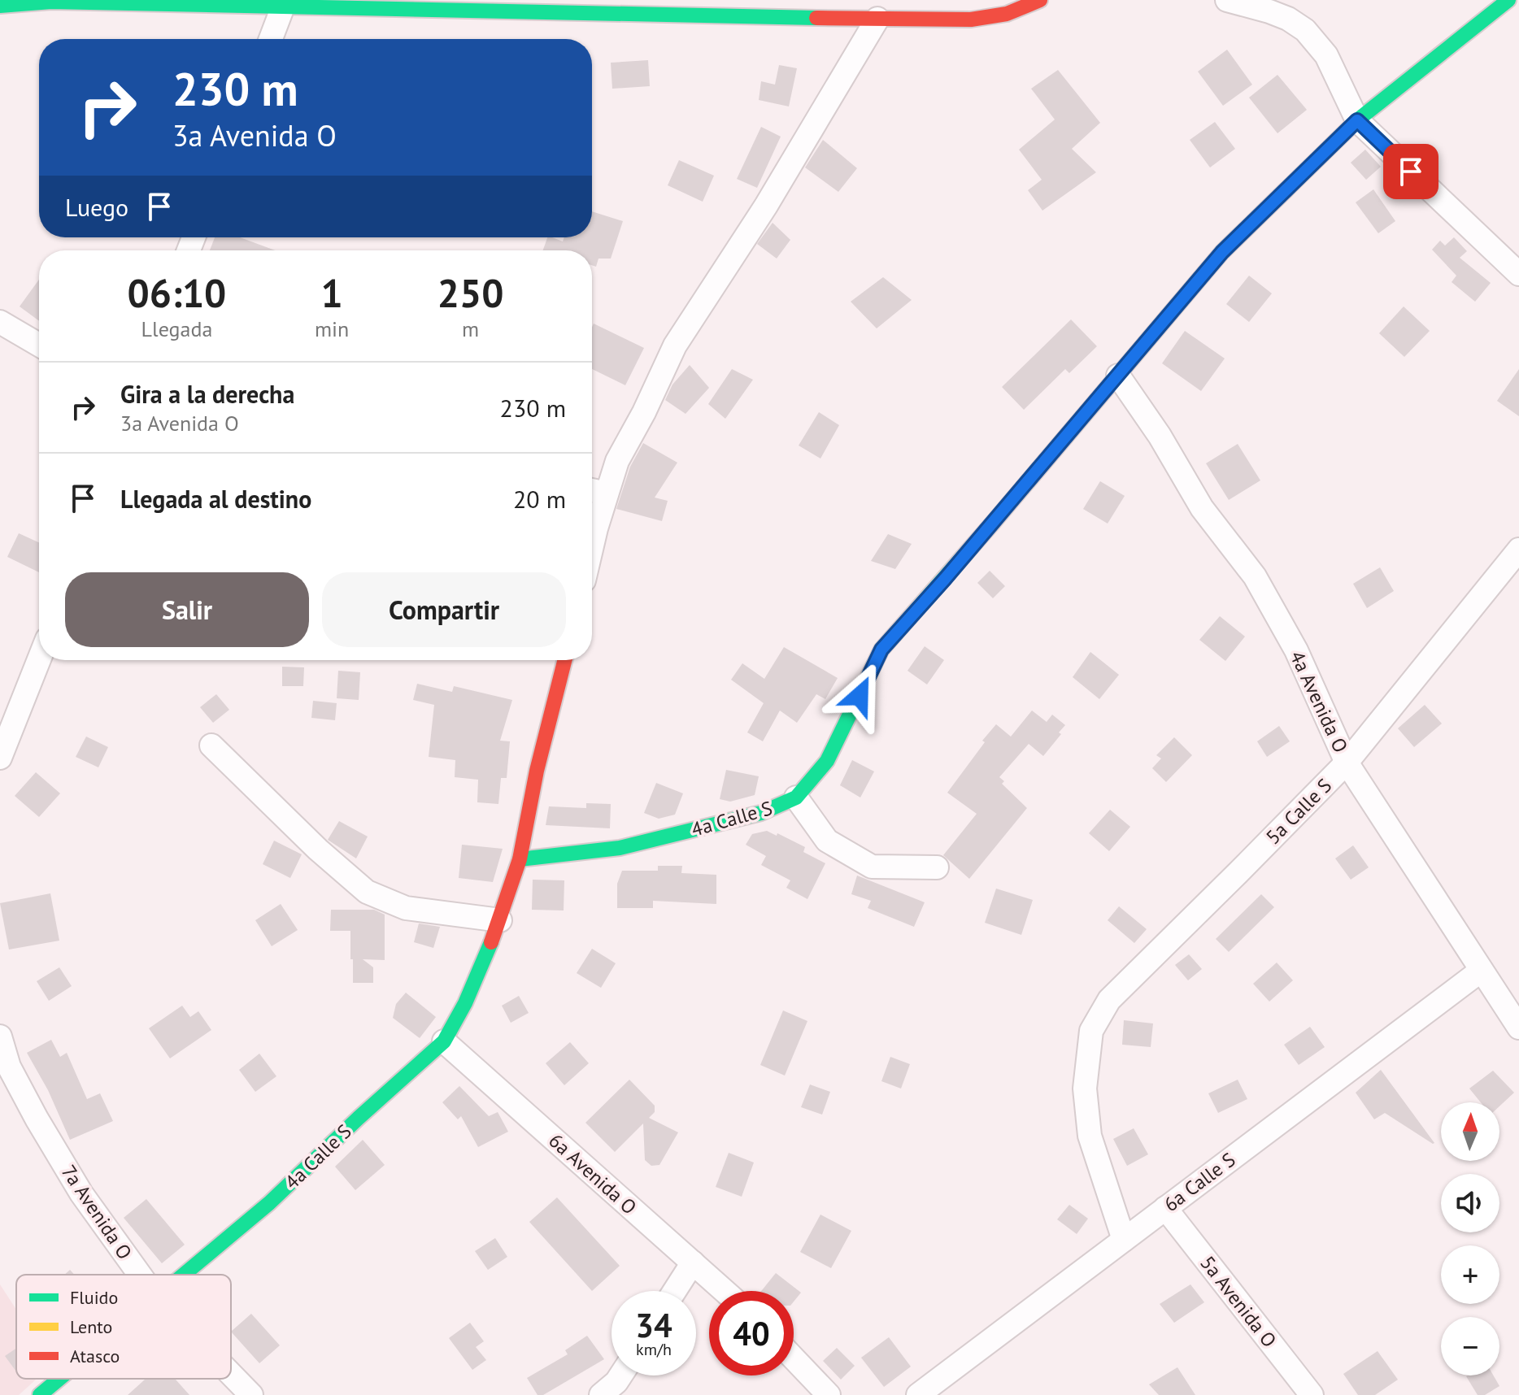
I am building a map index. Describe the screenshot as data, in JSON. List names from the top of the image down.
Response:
{
  "streets": {
    "street": [
      "4a Avenida O",
      "5a Calle S",
      "4a Calle S",
      "6a Avenida O",
      "6a Calle S",
      "7a Avenida O",
      "5a Avenida O"
    ]
  },
  "crossings": [
    ["4a Avenida O", "5a Calle S"],
    ["4a Avenida O", "4a Calle S"],
    ["4a Avenida O", "6a Calle S"],
    ["5a Calle S", "6a Calle S"],
    ["4a Calle S", "6a Avenida O"],
    ["6a Calle S", "5a Avenida O"]
  ],
  "legend": ["Fluido", "Lento", "Atasco"],
  "north": "top",
  "page": {
    "turn": ["230 m", "3a Avenida O"],
    "then": "Luego",
    "eta": [
      "06:10",
      "Llegada",
      "1",
      "min",
      "250",
      "m"
    ],
    "list": [
      {
        "name": "Gira a la derecha",
        "note": "3a Avenida O",
        "value": "230 m"
      },
      {
        "name": "Llegada al destino",
        "value": "20 m"
      }
    ],
    "buttons": ["Salir", "Compartir"],
    "map_buttons": ["+", "−"],
    "speed": "34 km/h",
    "limit": "40"
  }
}
